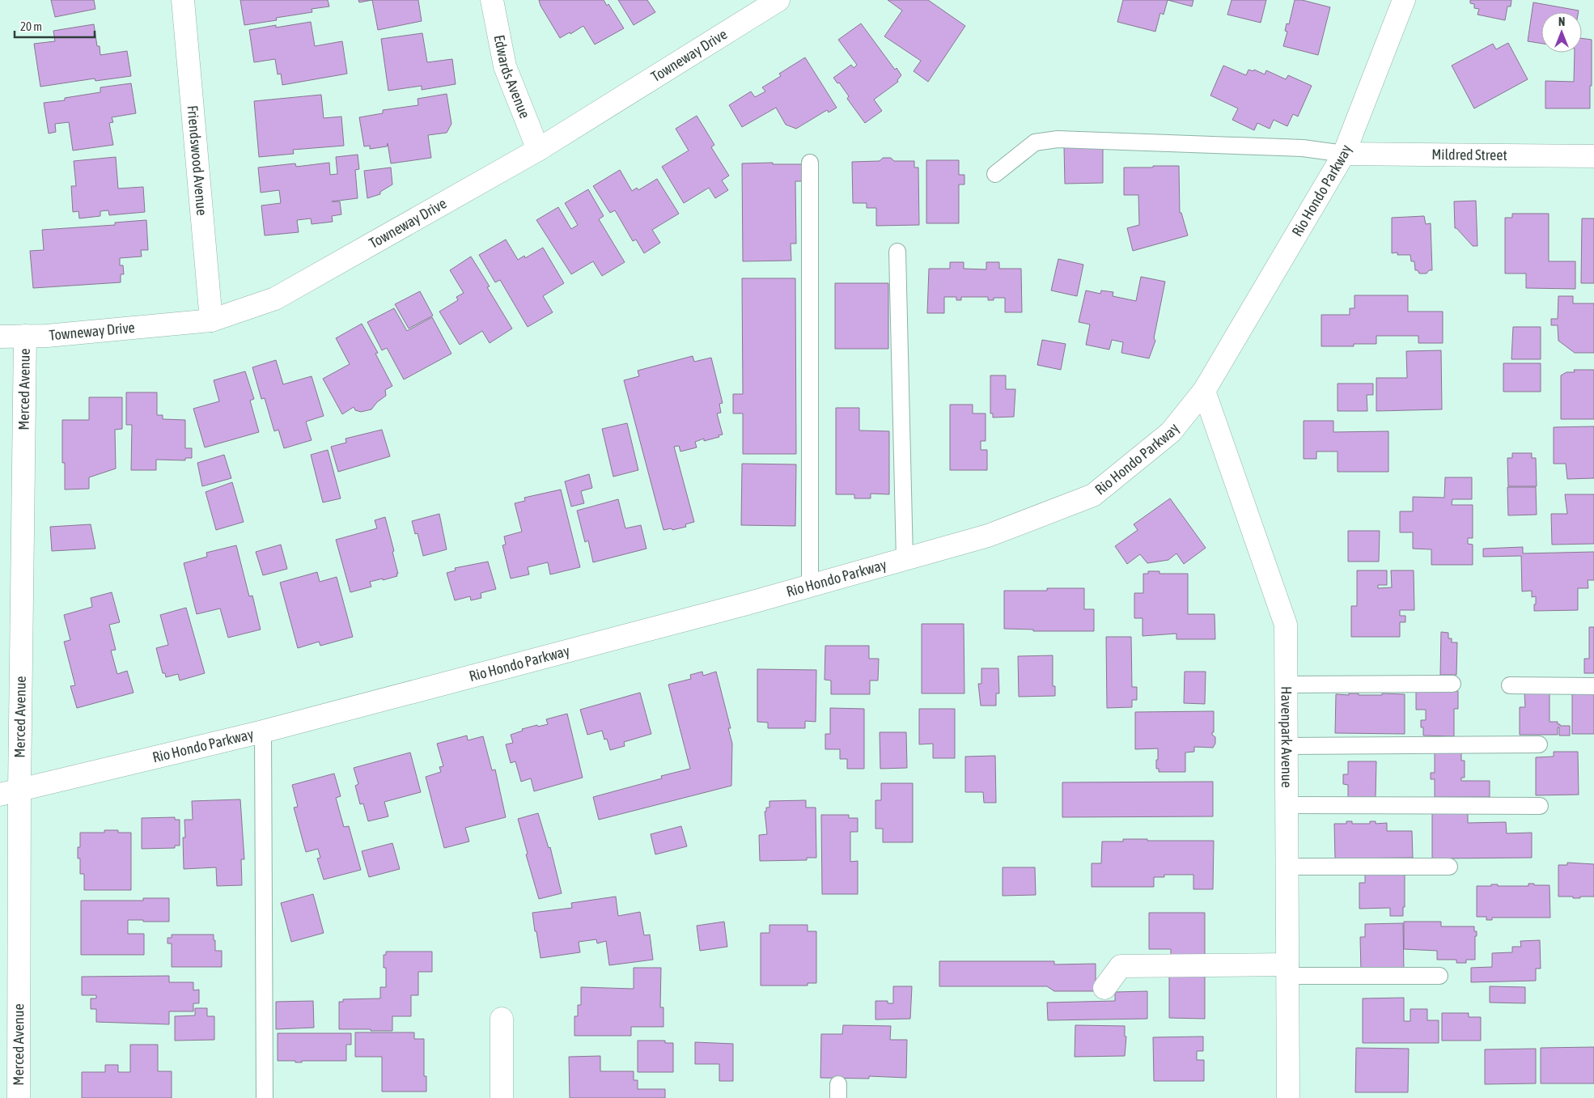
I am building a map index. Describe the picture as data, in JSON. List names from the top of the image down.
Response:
{
  "streets": {
    "street": [
      "Towneway Drive",
      "Edwards Avenue",
      "Mildred Street",
      "Friendswood Avenue",
      "Rio Hondo Parkway",
      "Merced Avenue",
      "Havenpark Avenue"
    ]
  },
  "crossings": [
    ["Towneway Drive", "Edwards Avenue"],
    ["Towneway Drive", "Friendswood Avenue"],
    ["Towneway Drive", "Merced Avenue"],
    ["Mildred Street", "Rio Hondo Parkway"],
    ["Rio Hondo Parkway", "Merced Avenue"],
    ["Rio Hondo Parkway", "Havenpark Avenue"]
  ],
  "scale_bar": "20 m",
  "north": "top"
}
